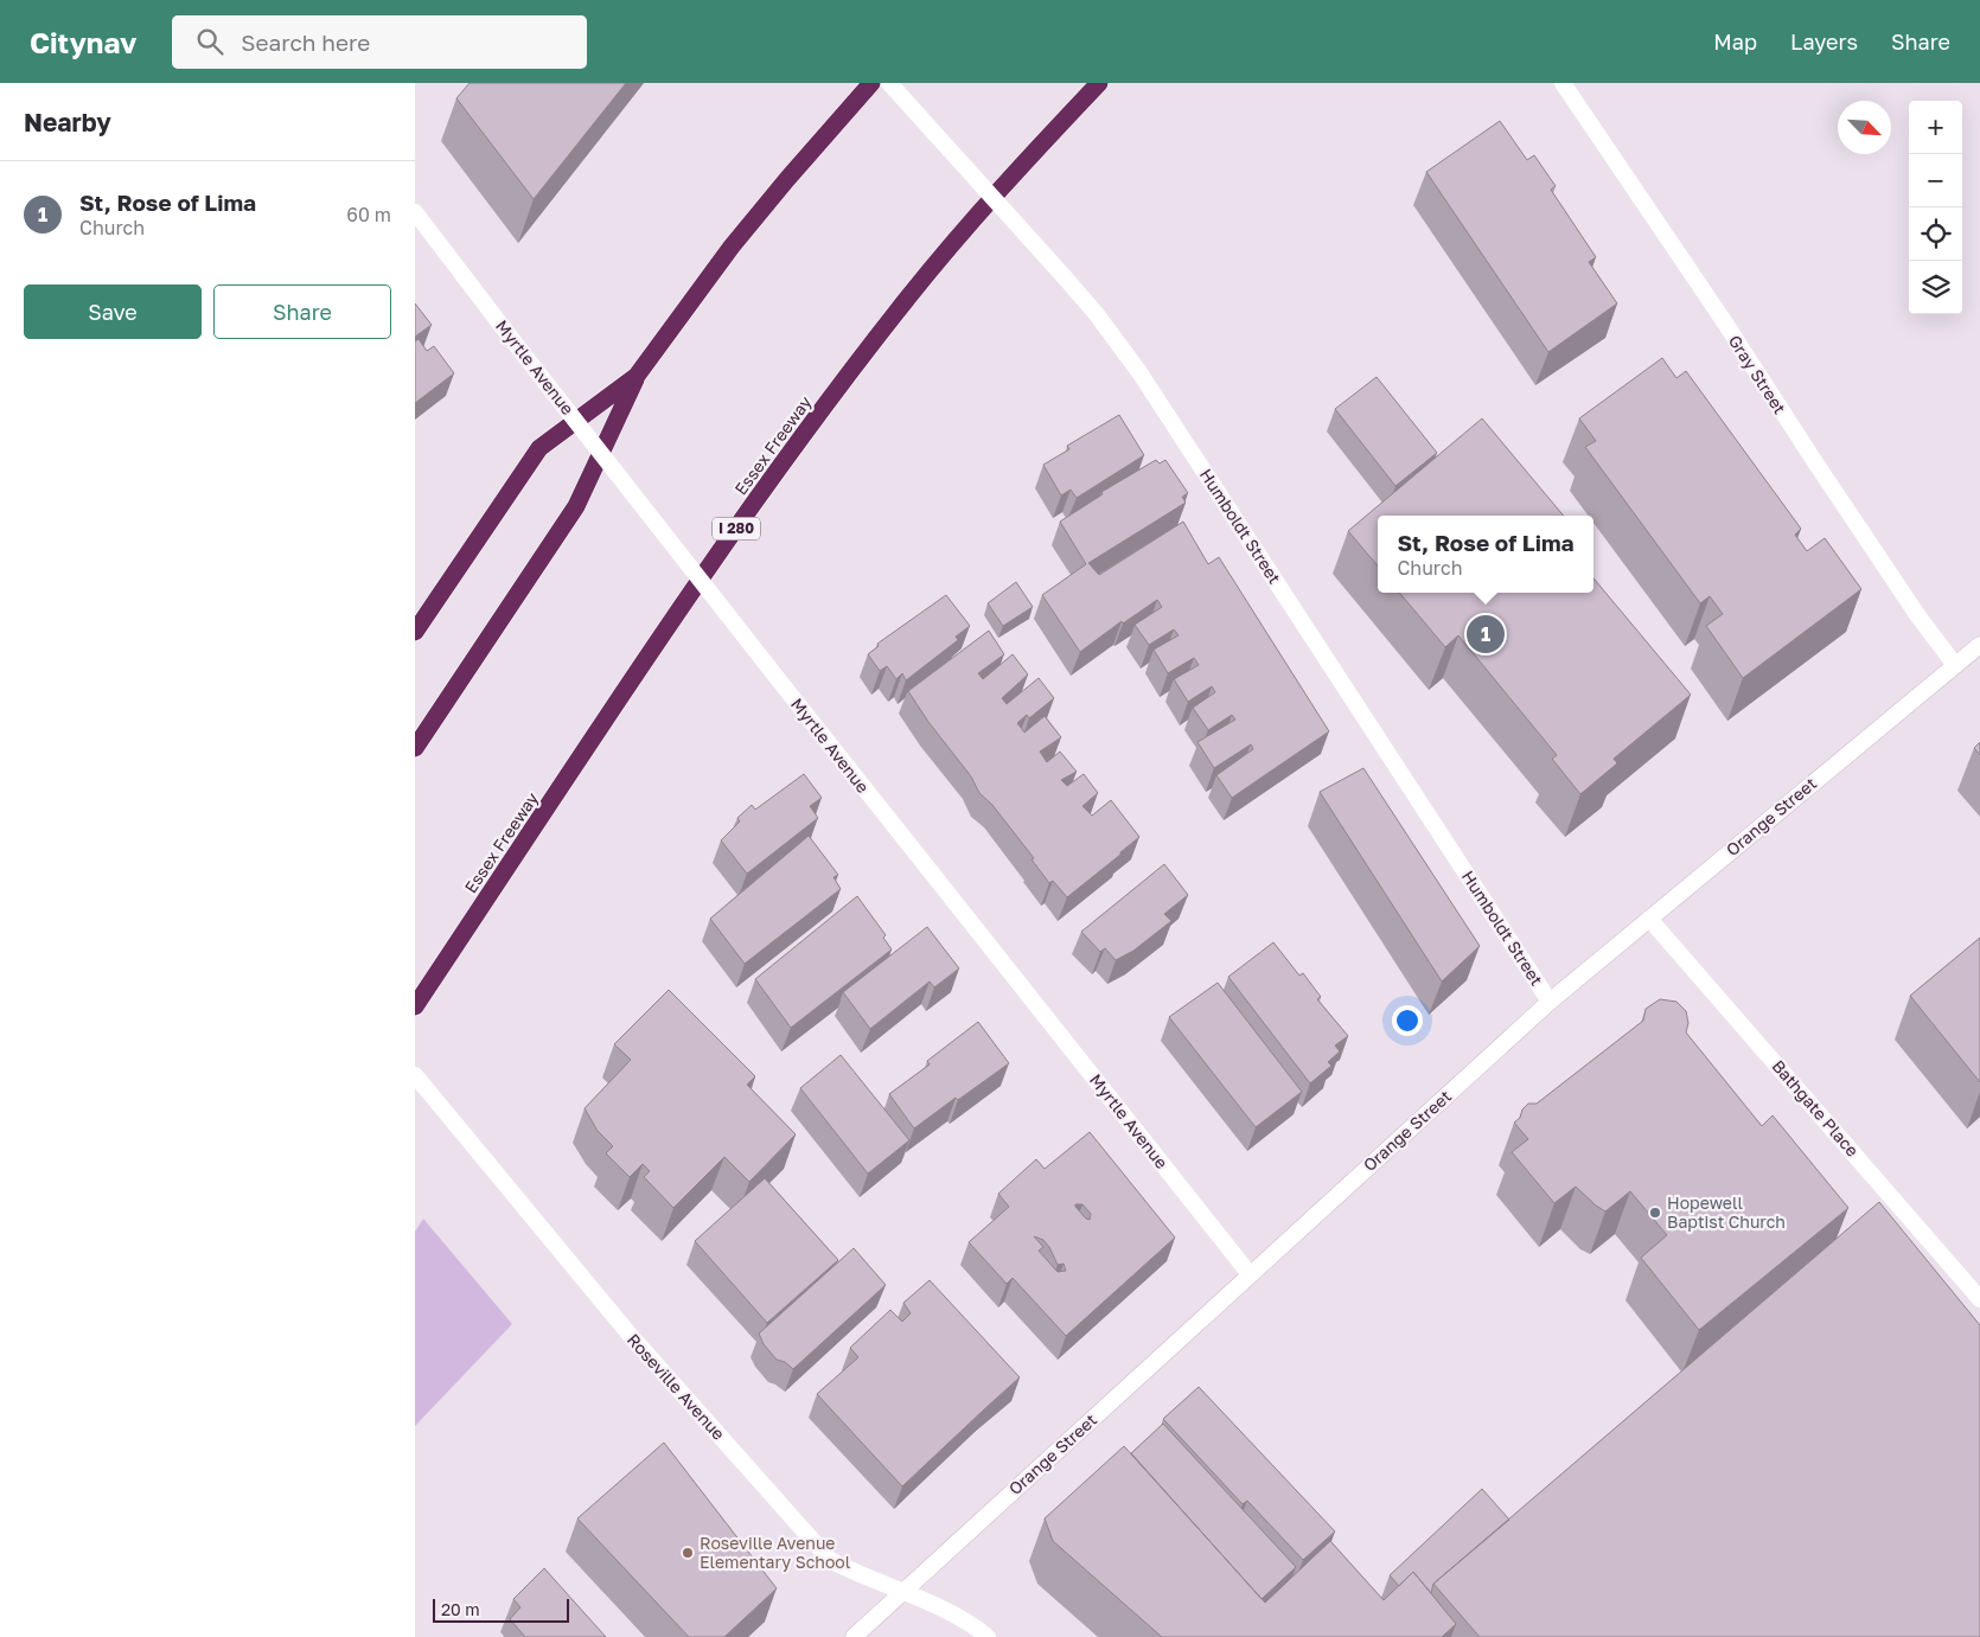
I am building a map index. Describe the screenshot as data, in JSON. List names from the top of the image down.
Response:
{
  "streets": {
    "highway": ["Essex Freeway", "I 280"],
    "street": [
      "Myrtle Avenue",
      "Gray Street",
      "Humboldt Street",
      "Orange Street",
      "Bathgate Place",
      "Roseville Avenue"
    ]
  },
  "crossings": [
    ["Myrtle Avenue", "Orange Street"],
    ["Gray Street", "Orange Street"],
    ["Humboldt Street", "Orange Street"],
    ["Orange Street", "Bathgate Place"],
    ["Orange Street", "Roseville Avenue"]
  ],
  "places": ["Hopewell Baptist Church", "Roseville Avenue Elementary School"],
  "scale_bar": "20 m",
  "north": "bottom right",
  "page": {
    "header": "Citynav",
    "search": "Search here",
    "nav": ["Map", "Layers", "Share"],
    "heading": "Nearby",
    "map_buttons": ["+", "−"],
    "list": [
      {
        "mark": "1",
        "name": "St, Rose of Lima",
        "note": "Church",
        "value": "60 m"
      }
    ],
    "buttons": ["Save", "Share"],
    "popup": ["St, Rose of Lima", "Church"],
    "pins": "1",
    "scale": "20 m"
  }
}
